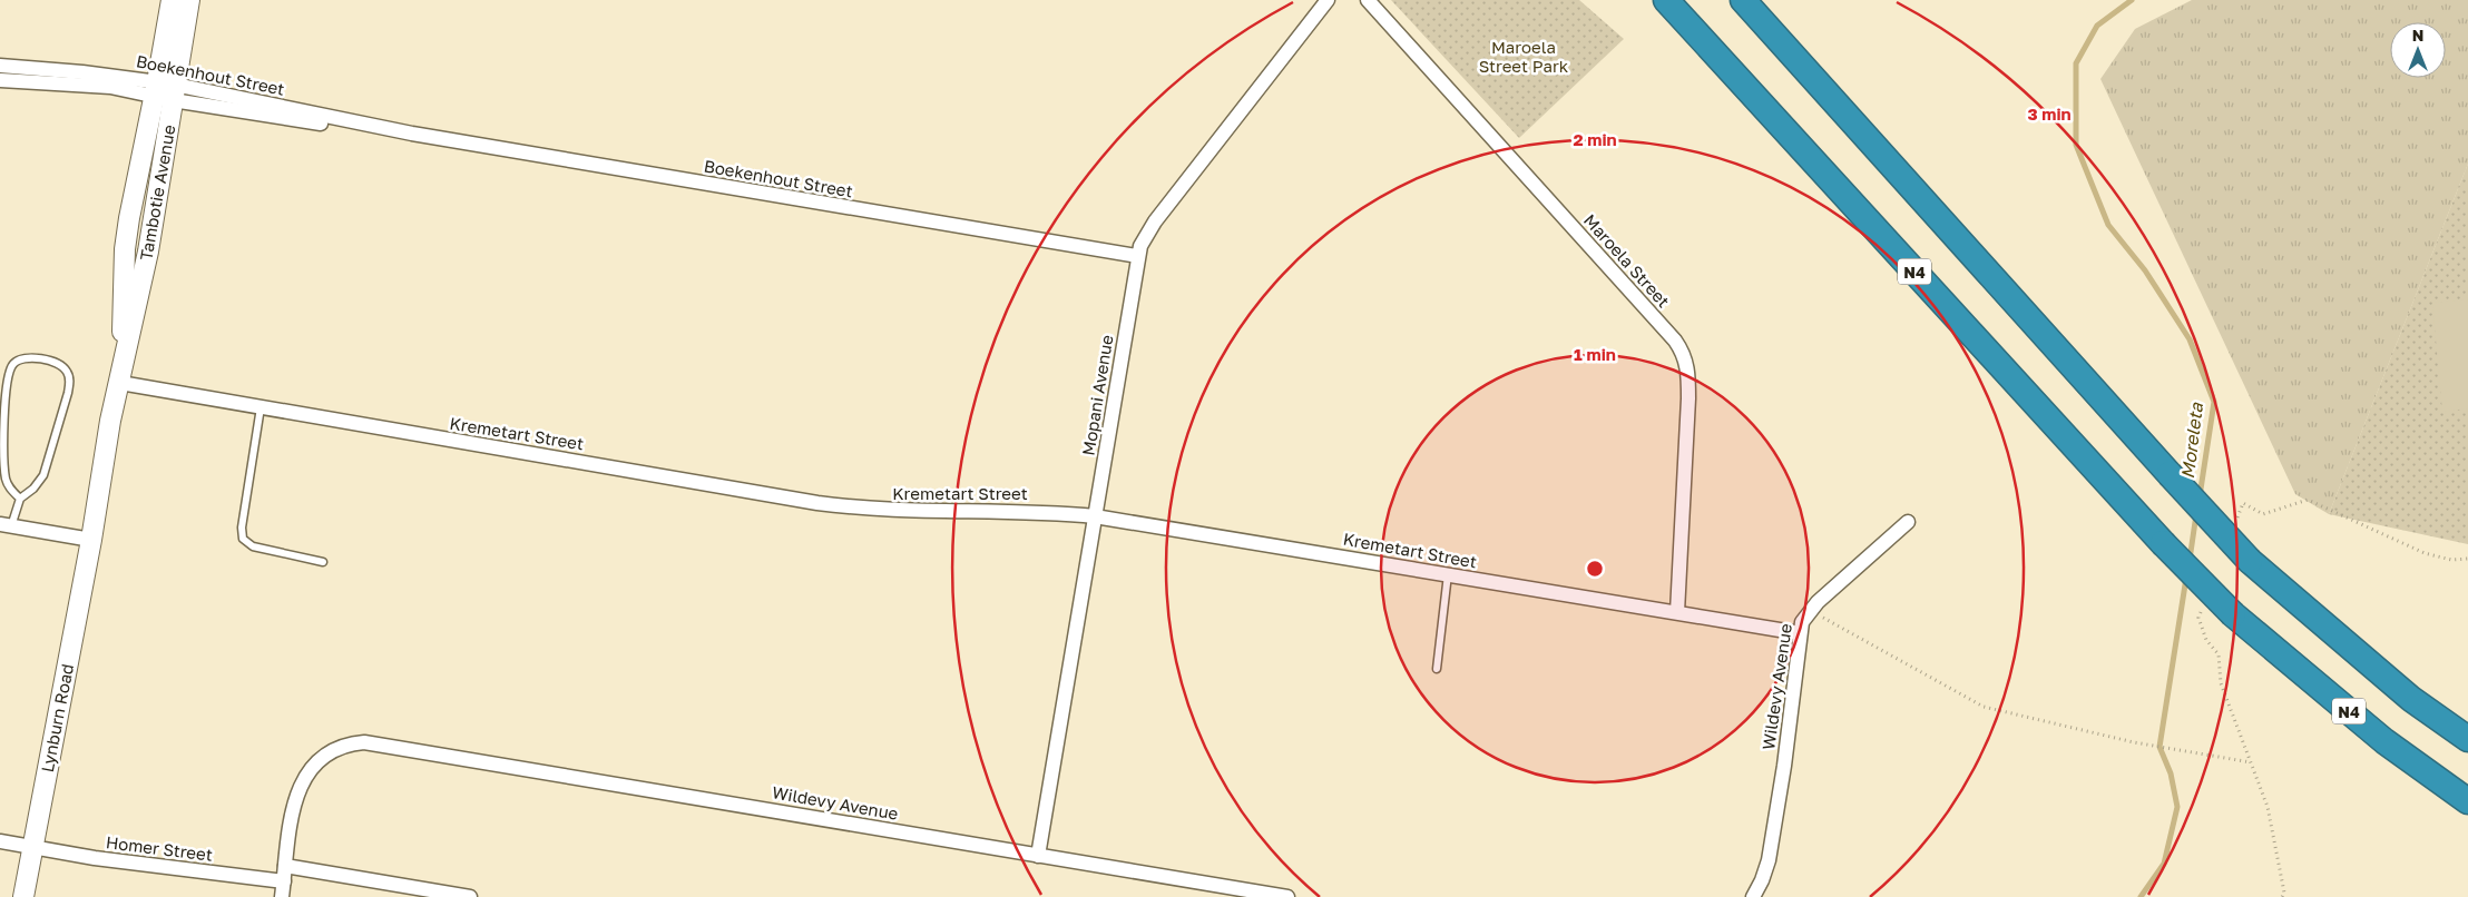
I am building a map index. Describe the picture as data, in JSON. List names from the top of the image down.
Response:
{
  "streets": {
    "highway": ["N4"],
    "main road": ["Tambotie Avenue", "Lynburn Road"],
    "street": [
      "Boekenhout Street",
      "Maroela Street",
      "Mopani Avenue",
      "Kremetart Street",
      "Wildevy Avenue",
      "Homer Street"
    ]
  },
  "crossings": [
    ["Boekenhout Street", "Tambotie Avenue"],
    ["Boekenhout Street", "Mopani Avenue"],
    ["Tambotie Avenue", "Kremetart Street"],
    ["Tambotie Avenue", "Lynburn Road"],
    ["Maroela Street", "Kremetart Street"],
    ["Mopani Avenue", "Kremetart Street"],
    ["Mopani Avenue", "Wildevy Avenue"],
    ["Kremetart Street", "Wildevy Avenue"],
    ["Wildevy Avenue", "Homer Street"],
    ["Lynburn Road", "Homer Street"]
  ],
  "water": ["Moreleta"],
  "parks": ["Maroela Street Park"],
  "north": "top",
  "rings": ["3 min", "2 min", "1 min"]
}
